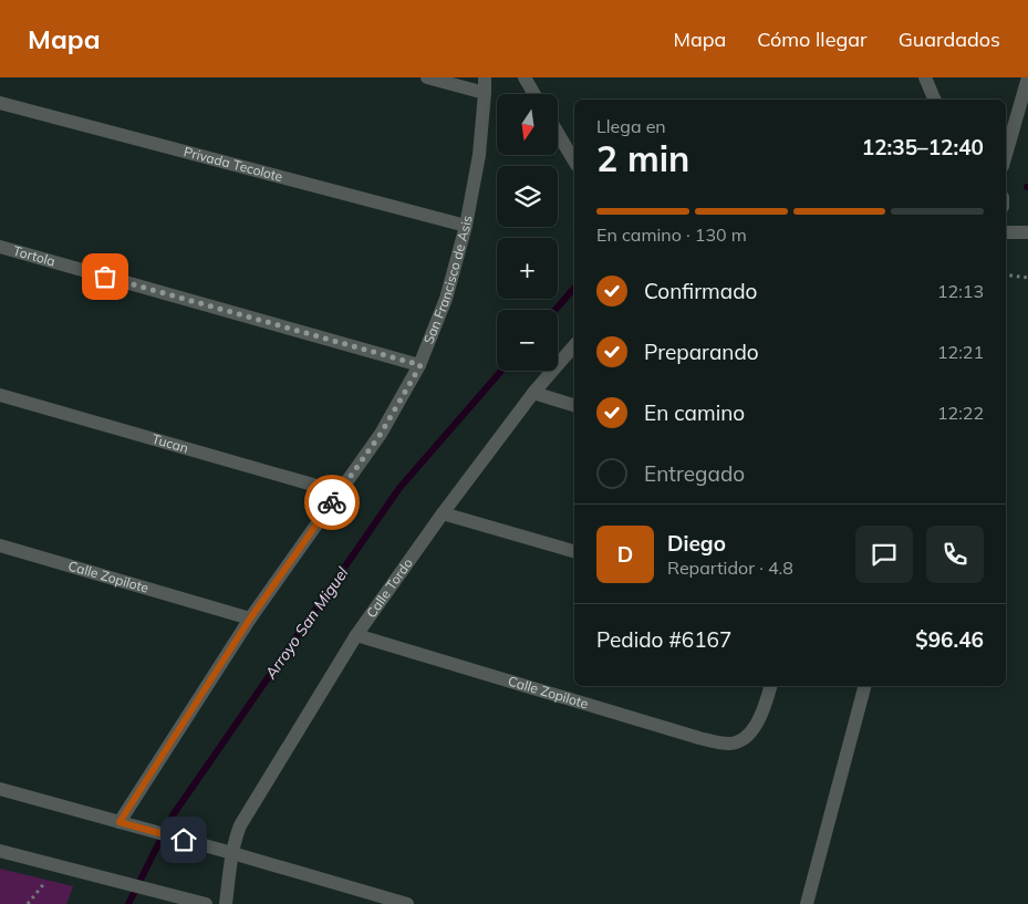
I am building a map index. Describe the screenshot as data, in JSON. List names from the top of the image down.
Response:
{
  "streets": {
    "street": [
      "Privada Tecolote",
      "Tortola",
      "San Francisco de Asis",
      "Tucan",
      "Calle Zopilote",
      "Calle Tordo"
    ]
  },
  "crossings": [
    ["Privada Tecolote", "San Francisco de Asis"],
    ["Tortola", "San Francisco de Asis"],
    ["San Francisco de Asis", "Tucan"],
    ["San Francisco de Asis", "Calle Zopilote"],
    ["Calle Zopilote", "Calle Tordo"]
  ],
  "water": ["Arroyo San Miguel"],
  "north": "bottom",
  "page": {
    "header": "Mapa",
    "nav": ["Mapa", "Cómo llegar", "Guardados"],
    "map_buttons": ["+", "−"],
    "heading": ["2 min", "Llega en", "12:35–12:40"],
    "panel": [
      "Diego",
      "Repartidor · 4.8",
      "Pedido #6167",
      "$96.46"
    ],
    "bar": "En camino · 130 m",
    "list": [
      ["Confirmado", "12:13"],
      ["Preparando", "12:21"],
      ["En camino", "12:22"],
      "Entregado"
    ],
    "round": "D"
  }
}
